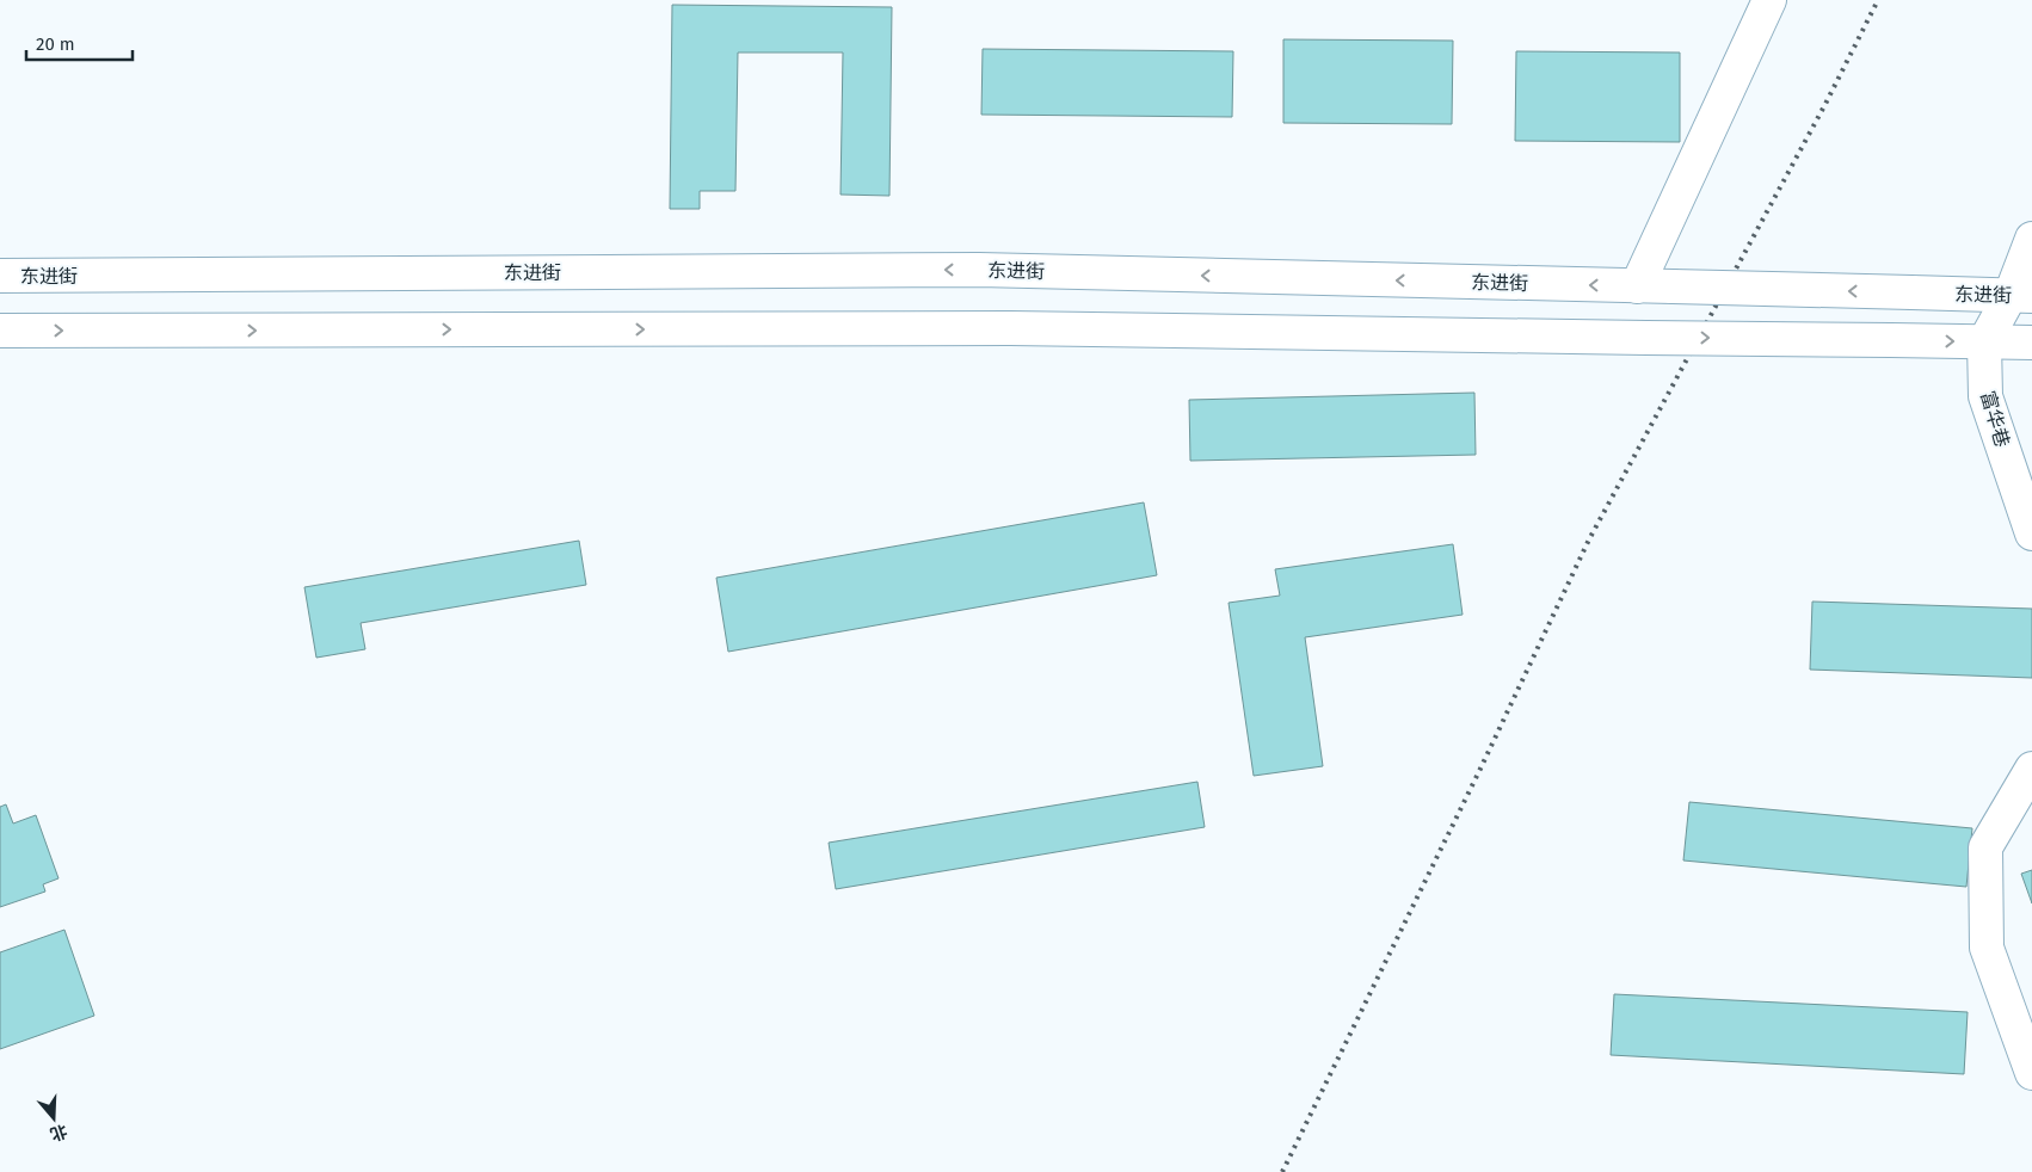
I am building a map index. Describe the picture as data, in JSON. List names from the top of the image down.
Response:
{
  "streets": {
    "main road": ["东进街", "富华巷"]
  },
  "scale_bar": "20 m",
  "north": "bottom"
}
